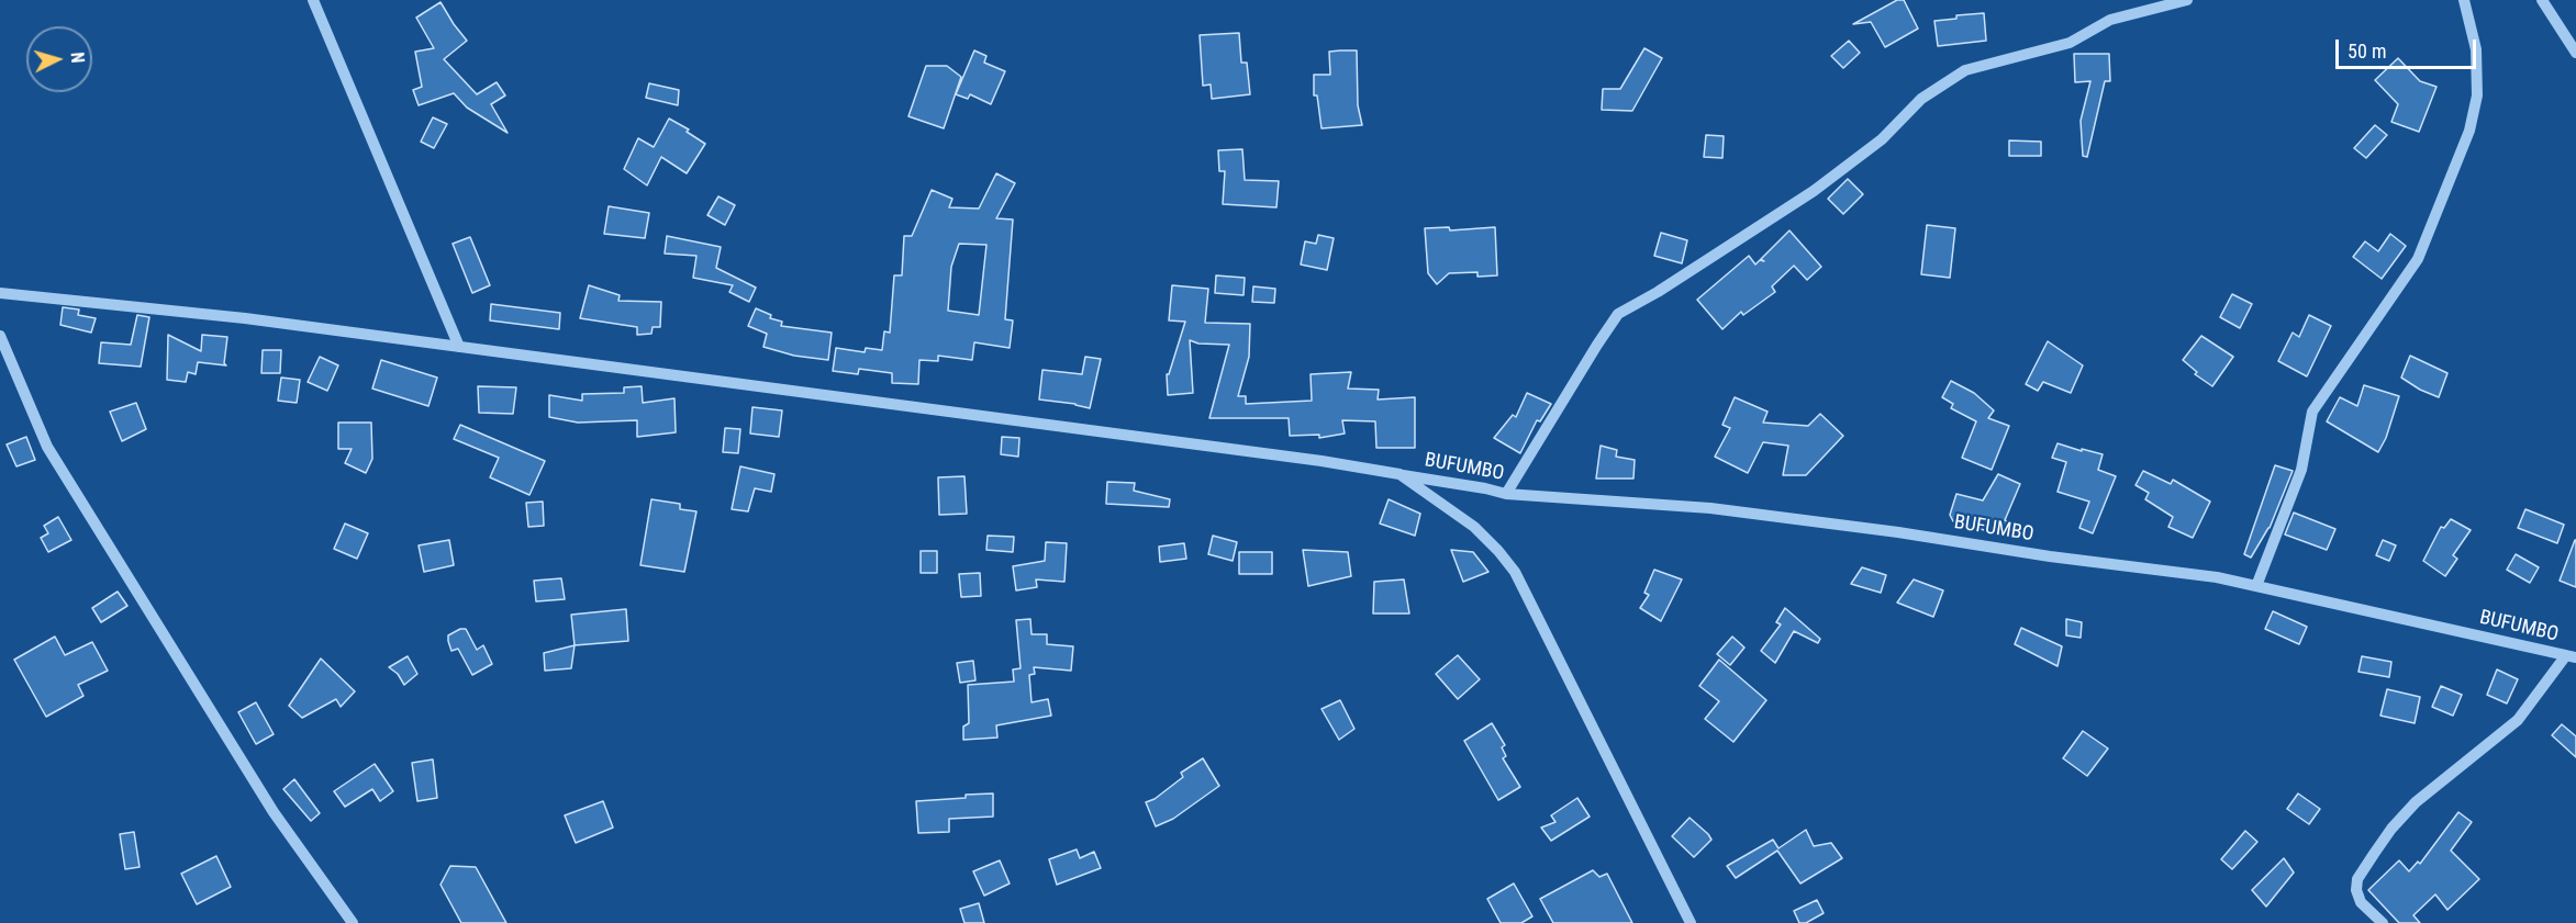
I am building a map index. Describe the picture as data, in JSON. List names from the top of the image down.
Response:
{
  "streets": {
    "street": ["BUFUMBO"]
  },
  "scale_bar": "50 m",
  "north": "right"
}
